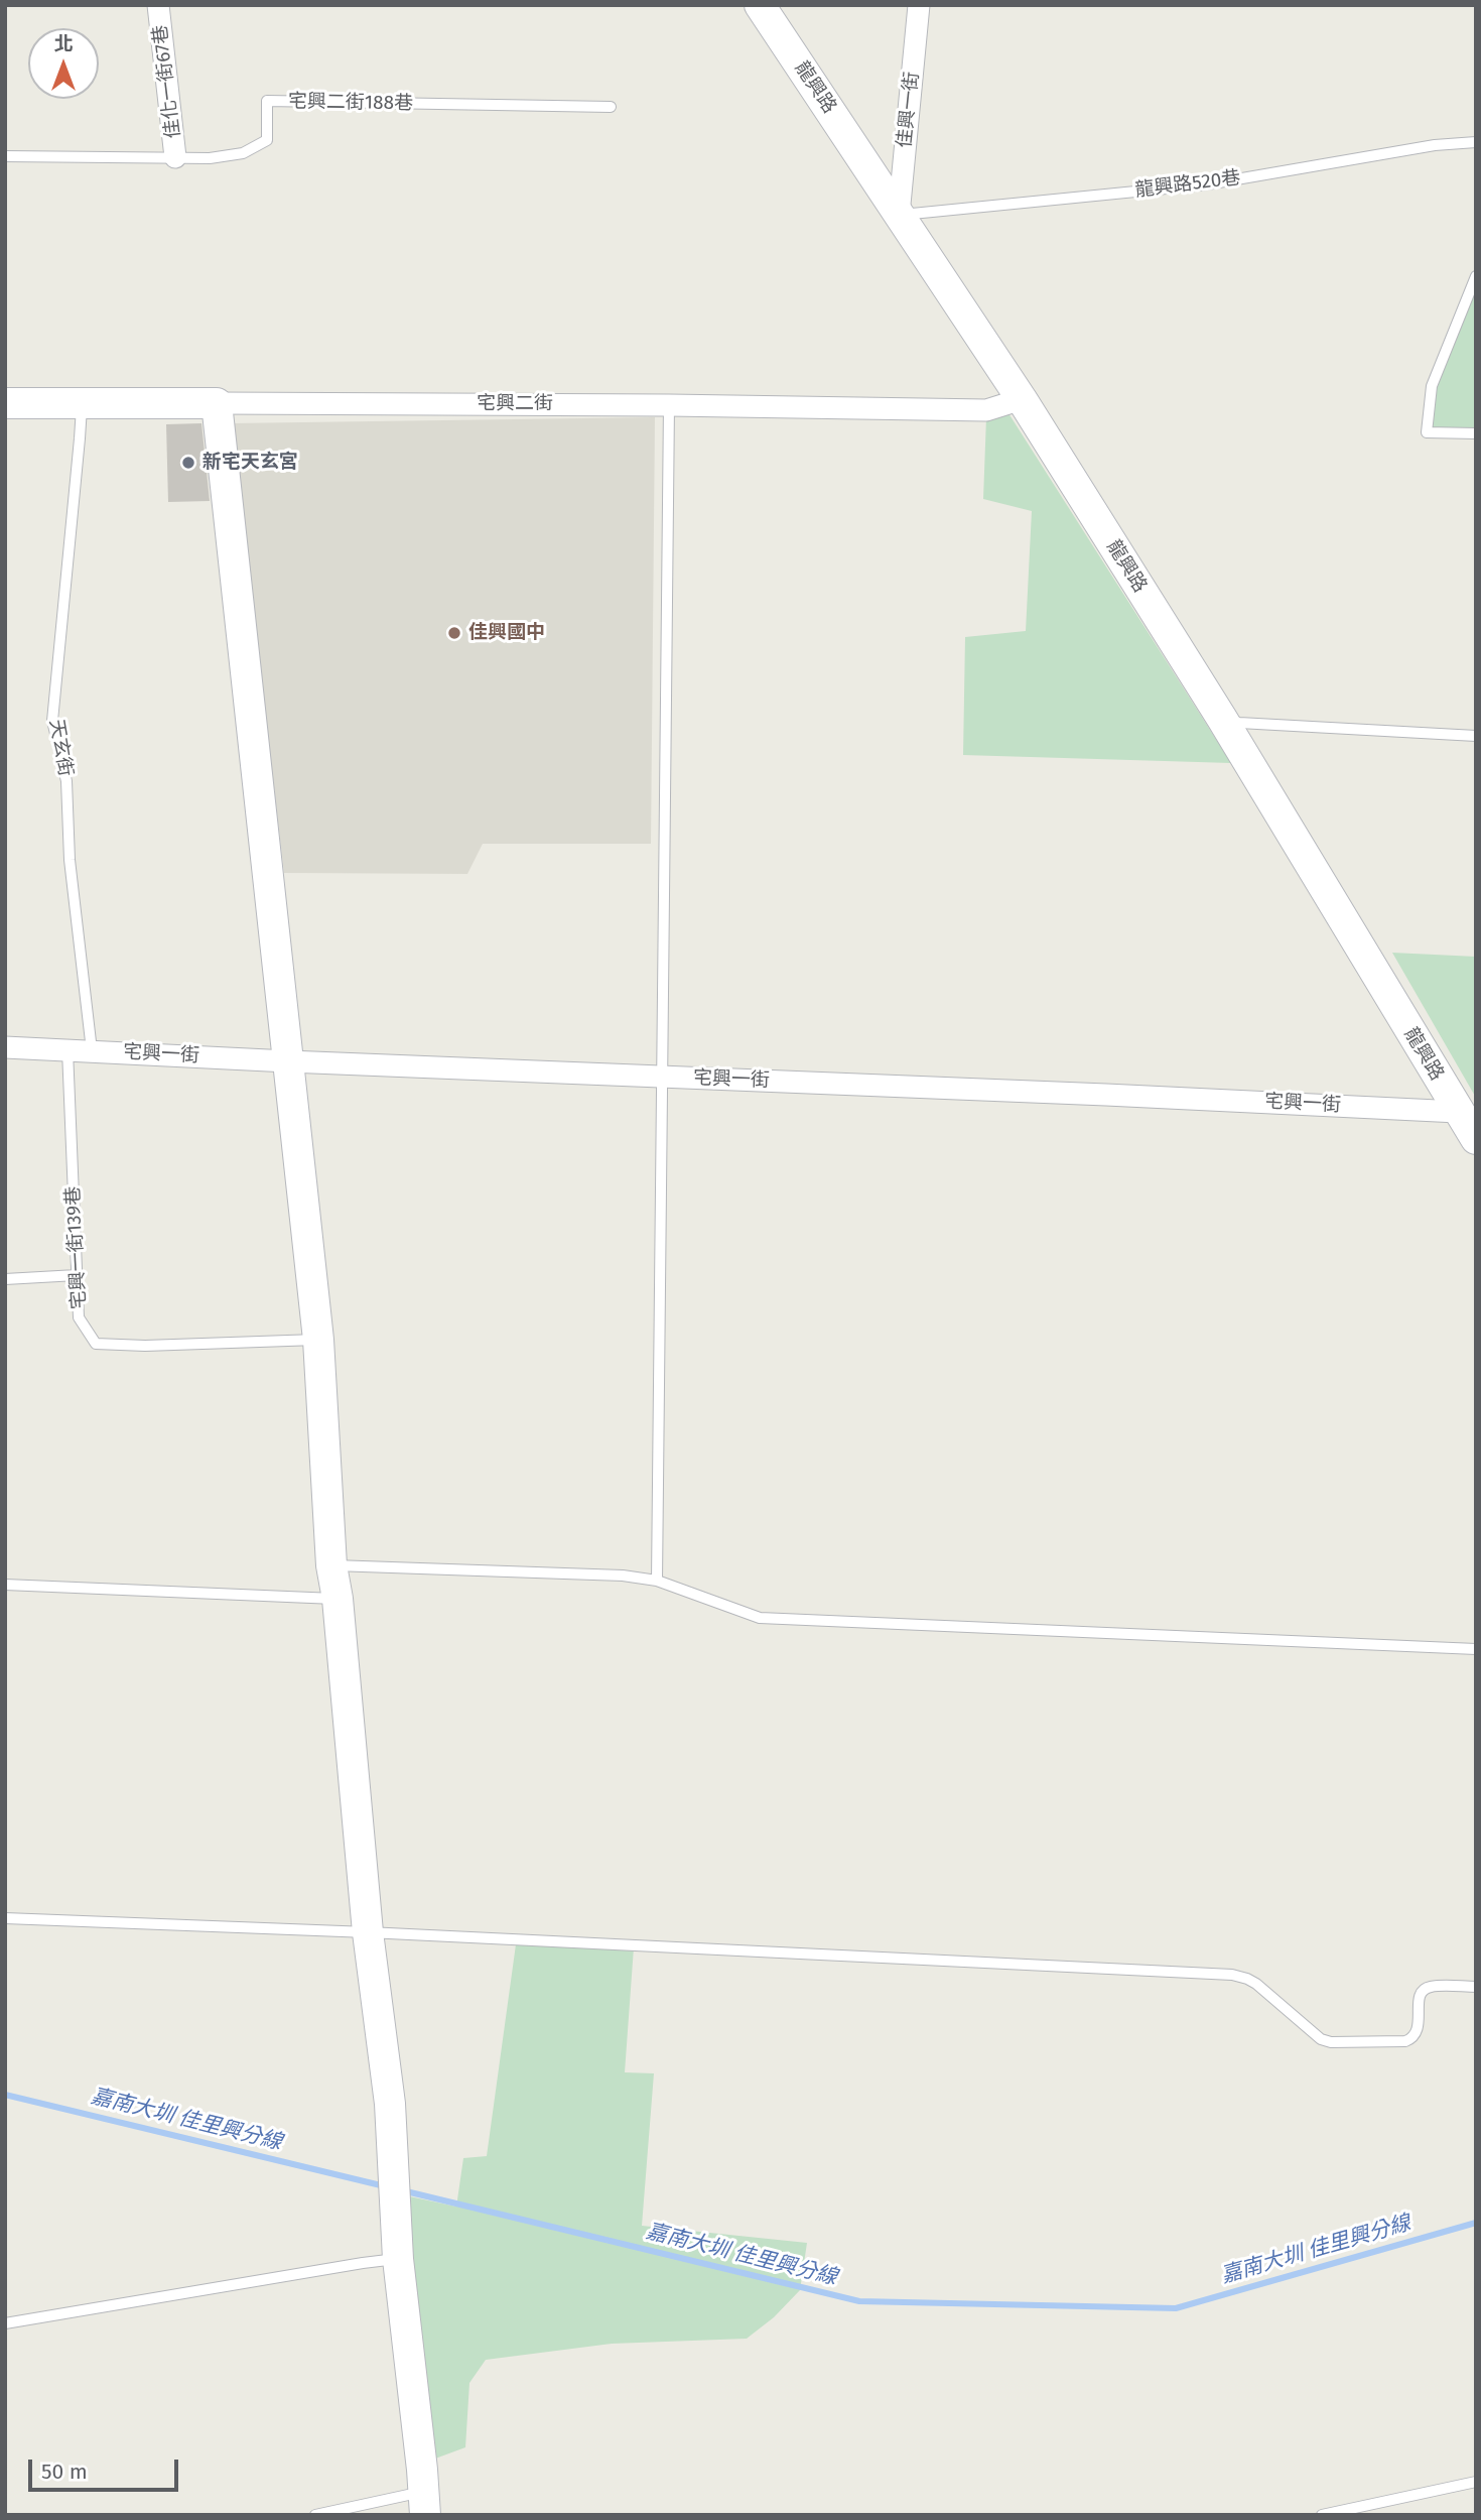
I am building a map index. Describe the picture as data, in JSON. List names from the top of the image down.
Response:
{
  "streets": {
    "street": [
      "佳化一街67巷",
      "龍興路",
      "佳興一街",
      "宅興二街",
      "宅興一街"
    ],
    "lane": [
      "宅興二街188巷",
      "龍興路520巷",
      "天玄街",
      "宅興一街139巷"
    ]
  },
  "crossings": [
    ["佳化一街67巷", "宅興二街188巷"],
    ["龍興路", "佳興一街"],
    ["龍興路", "龍興路520巷"],
    ["龍興路", "宅興二街"],
    ["龍興路", "宅興一街"],
    ["佳興一街", "龍興路520巷"],
    ["宅興二街", "天玄街"],
    ["天玄街", "宅興一街"],
    ["宅興一街", "宅興一街139巷"]
  ],
  "water": ["嘉南大圳 佳里興分線"],
  "places": ["新宅天玄宮", "佳興國中"],
  "scale_bar": "50 m",
  "north": "top"
}
